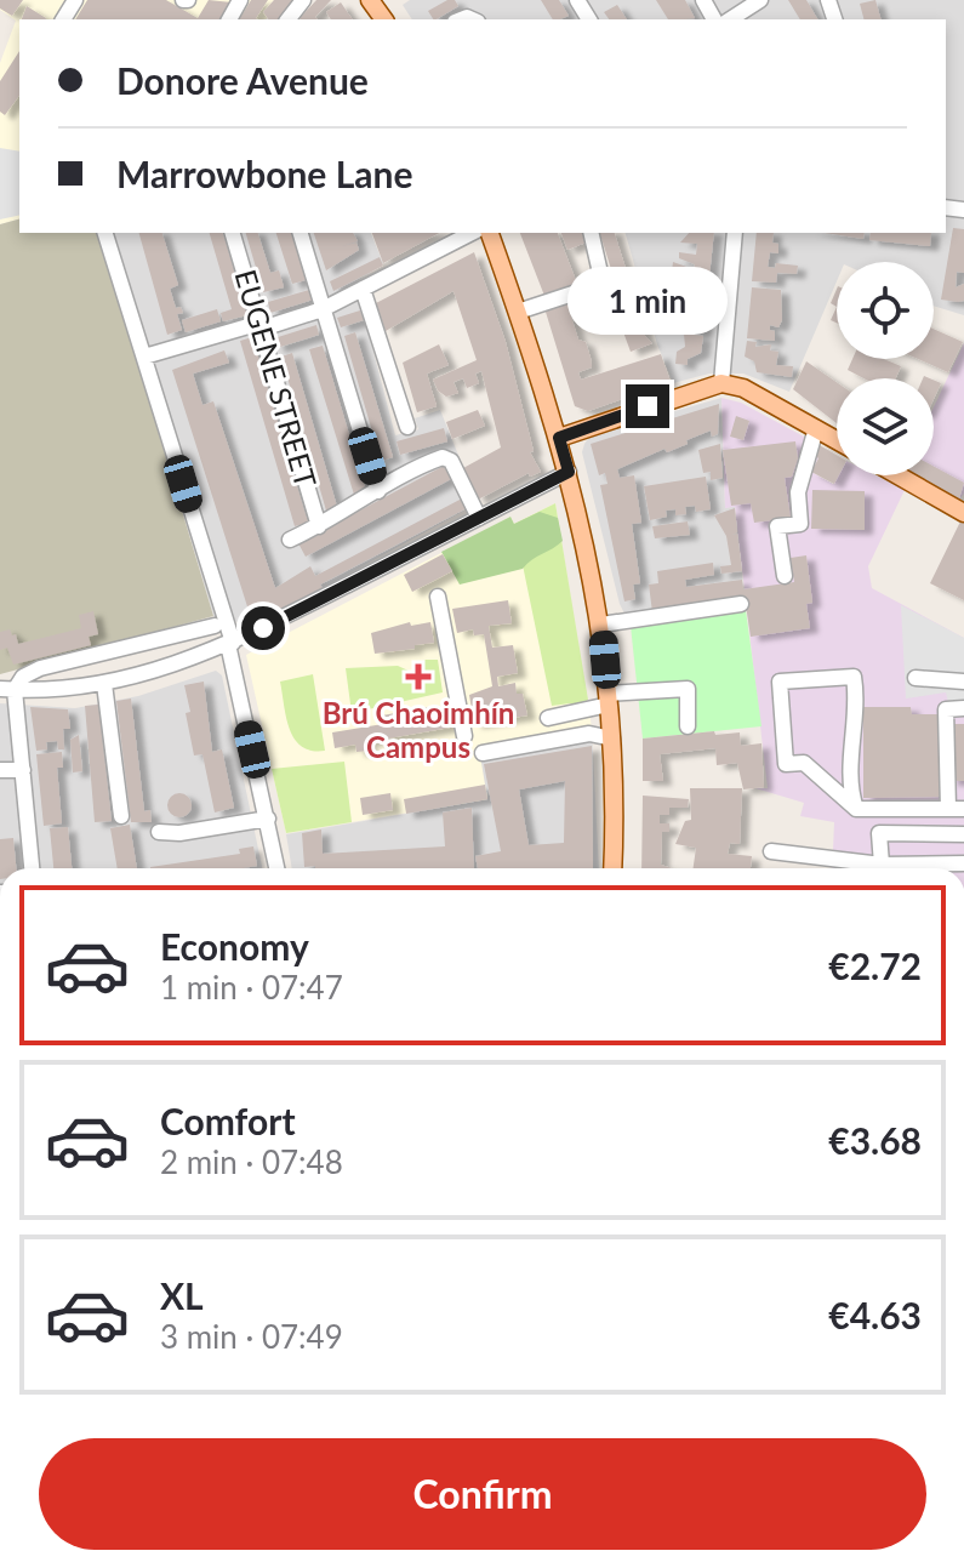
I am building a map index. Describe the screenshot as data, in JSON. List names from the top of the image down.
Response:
{
  "streets": {
    "street": ["EUGENE STREET"]
  },
  "places": {
    "health": ["Brú Chaoimhín Campus"]
  },
  "page": {
    "banner": ["Donore Avenue", "Marrowbone Lane"],
    "bubble": "1 min",
    "list": [
      {
        "name": "Economy",
        "note": "1 min · 07:47",
        "value": "€2.72"
      },
      {
        "name": "Comfort",
        "note": "2 min · 07:48",
        "value": "€3.68"
      },
      {
        "name": "XL",
        "note": "3 min · 07:49",
        "value": "€4.63"
      }
    ],
    "buttons": "Confirm"
  }
}
